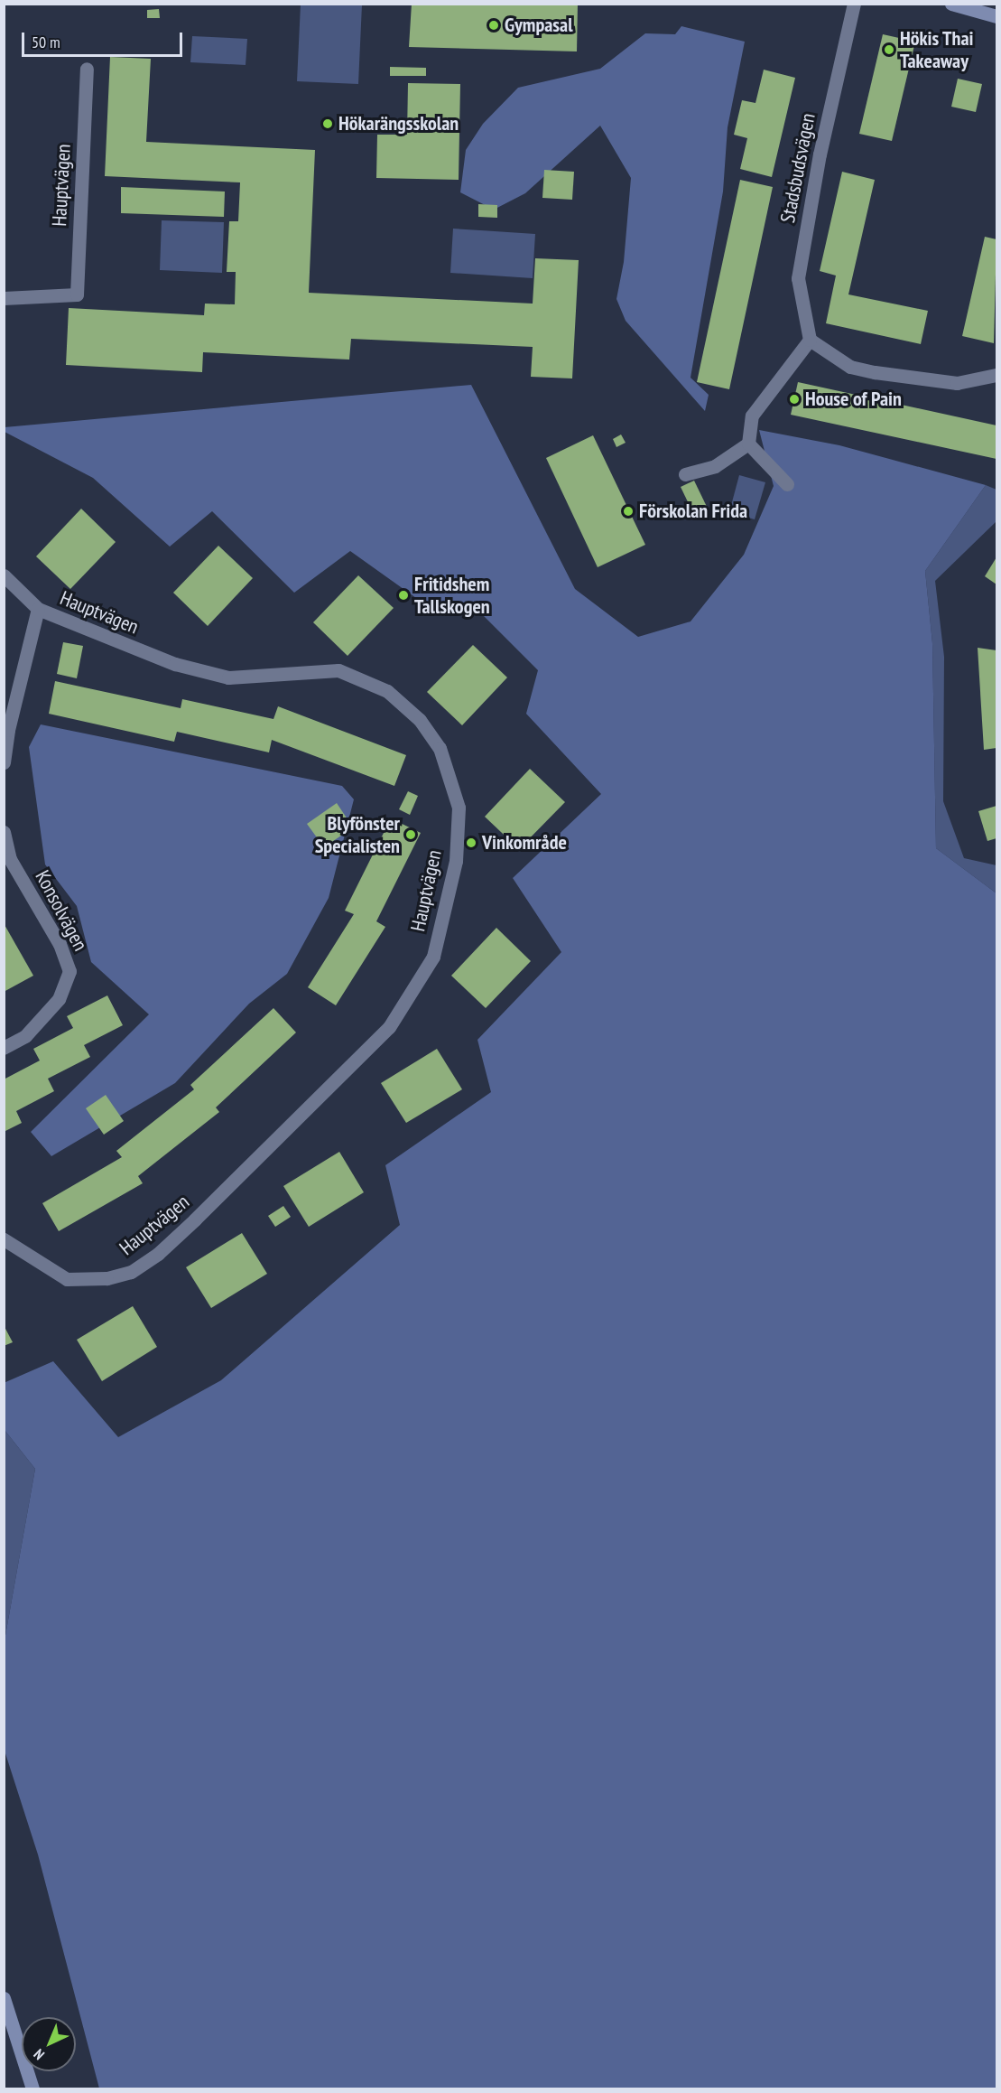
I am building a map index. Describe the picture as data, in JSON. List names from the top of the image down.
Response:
{
  "streets": {
    "street": ["Stadsbudsvägen", "Hauptvägen", "Konsolvägen"]
  },
  "places": [
    "Gympasal",
    "Hökis Thai Takeaway",
    "Hökarängsskolan",
    "House of Pain",
    "Förskolan Frida",
    "Fritidshem Tallskogen",
    "Blyfönster Specialisten",
    "Vinkområde"
  ],
  "scale_bar": "50 m",
  "north": "bottom left"
}
